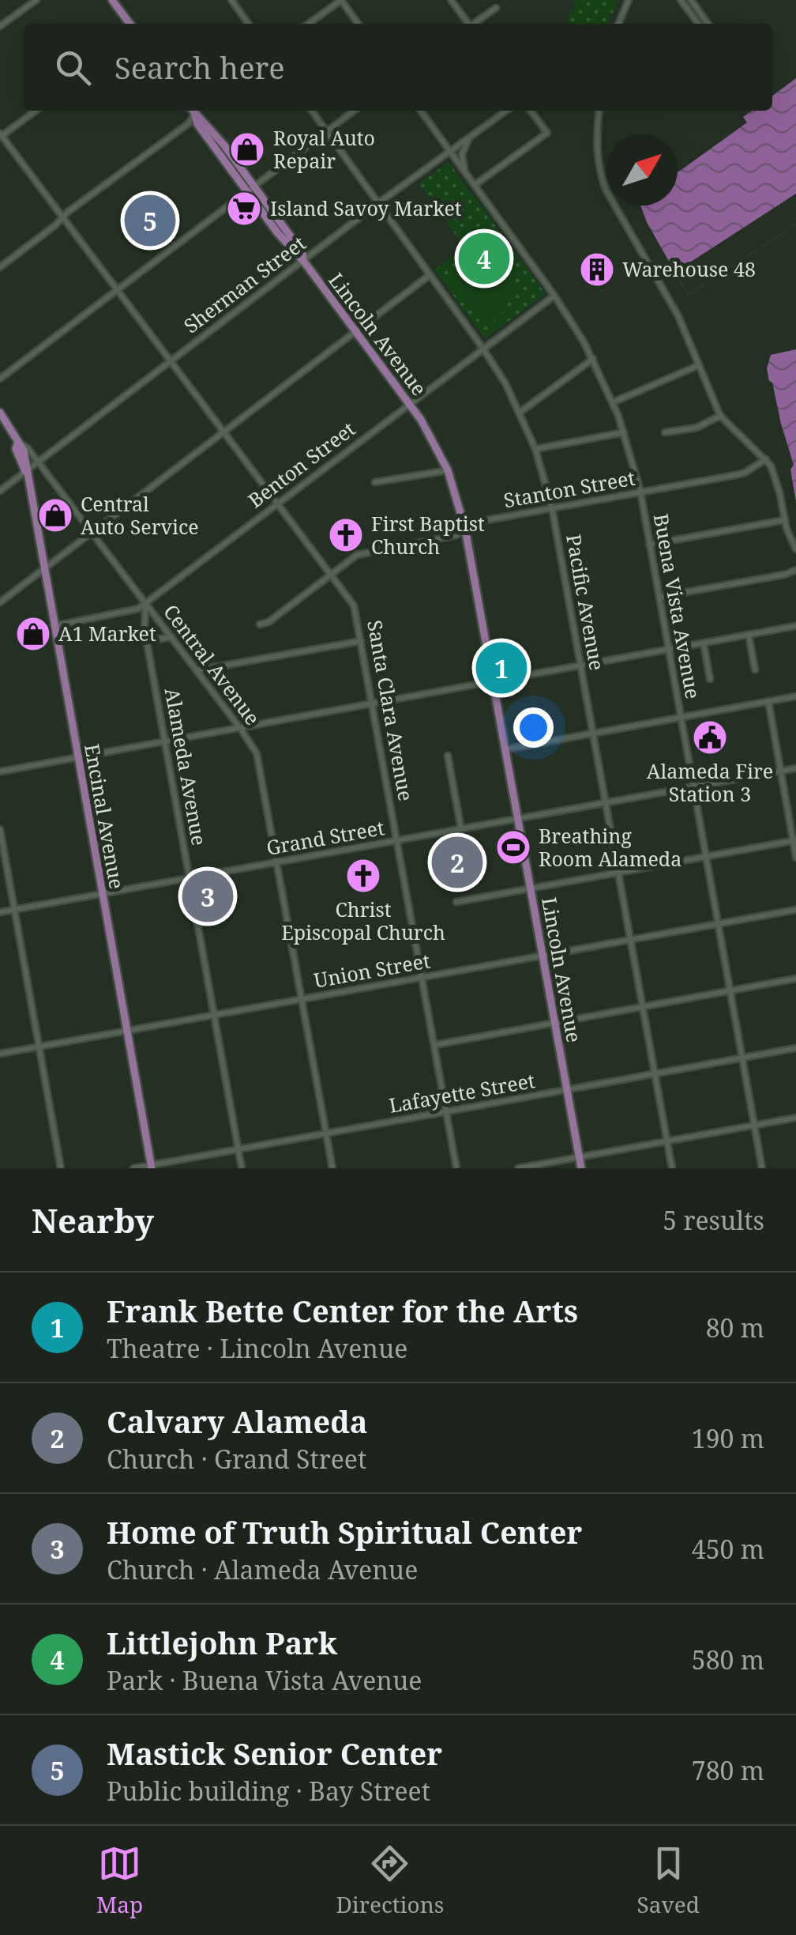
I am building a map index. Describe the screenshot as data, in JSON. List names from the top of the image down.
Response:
{
  "streets": {
    "main road": ["Lincoln Avenue", "Central Avenue", "Encinal Avenue"],
    "street": [
      "Sherman Street",
      "Benton Street",
      "Stanton Street",
      "Pacific Avenue",
      "Buena Vista Avenue",
      "Santa Clara Avenue",
      "Alameda Avenue",
      "Grand Street",
      "Union Street",
      "Lafayette Street"
    ]
  },
  "crossings": [
    ["Sherman Street", "Lincoln Avenue"],
    ["Sherman Street", "Pacific Avenue"],
    ["Sherman Street", "Buena Vista Avenue"],
    ["Sherman Street", "Central Avenue"],
    ["Sherman Street", "Santa Clara Avenue"],
    ["Sherman Street", "Encinal Avenue"],
    ["Lincoln Avenue", "Benton Street"],
    ["Lincoln Avenue", "Stanton Street"],
    ["Lincoln Avenue", "Grand Street"],
    ["Lincoln Avenue", "Union Street"],
    ["Lincoln Avenue", "Lafayette Street"],
    ["Benton Street", "Pacific Avenue"],
    ["Benton Street", "Buena Vista Avenue"],
    ["Benton Street", "Central Avenue"],
    ["Benton Street", "Santa Clara Avenue"],
    ["Benton Street", "Alameda Avenue"],
    ["Benton Street", "Encinal Avenue"],
    ["Stanton Street", "Pacific Avenue"],
    ["Stanton Street", "Buena Vista Avenue"],
    ["Stanton Street", "Santa Clara Avenue"],
    ["Pacific Avenue", "Grand Street"],
    ["Pacific Avenue", "Union Street"],
    ["Pacific Avenue", "Lafayette Street"],
    ["Buena Vista Avenue", "Grand Street"],
    ["Buena Vista Avenue", "Union Street"],
    ["Buena Vista Avenue", "Lafayette Street"],
    ["Central Avenue", "Alameda Avenue"],
    ["Central Avenue", "Encinal Avenue"],
    ["Central Avenue", "Grand Street"],
    ["Central Avenue", "Union Street"],
    ["Central Avenue", "Lafayette Street"],
    ["Santa Clara Avenue", "Grand Street"],
    ["Santa Clara Avenue", "Union Street"],
    ["Santa Clara Avenue", "Lafayette Street"],
    ["Alameda Avenue", "Grand Street"],
    ["Alameda Avenue", "Union Street"],
    ["Alameda Avenue", "Lafayette Street"],
    ["Encinal Avenue", "Grand Street"],
    ["Encinal Avenue", "Union Street"],
    ["Encinal Avenue", "Lafayette Street"]
  ],
  "places": {
    "shop": ["Royal Auto Repair", "Central Auto Service", "A1 Market"],
    "supermarket": ["Island Savoy Market"],
    "building": ["Warehouse 48"],
    "church": ["First Baptist Church", "Christ Episcopal Church"],
    "public building": ["Alameda Fire Station 3"],
    "sports": ["Breathing Room Alameda"]
  },
  "north": "top right",
  "page": {
    "search": "Search here",
    "pins": [
      "5",
      "4",
      "1",
      "2",
      "3"
    ],
    "heading": ["Nearby", "5 results"],
    "list": [
      {
        "mark": "1",
        "name": "Frank Bette Center for the Arts",
        "note": "Theatre · Lincoln Avenue",
        "value": "80 m"
      },
      {
        "mark": "2",
        "name": "Calvary Alameda",
        "note": "Church · Grand Street",
        "value": "190 m"
      },
      {
        "mark": "3",
        "name": "Home of Truth Spiritual Center",
        "note": "Church · Alameda Avenue",
        "value": "450 m"
      },
      {
        "mark": "4",
        "name": "Littlejohn Park",
        "note": "Park · Buena Vista Avenue",
        "value": "580 m"
      },
      {
        "mark": "5",
        "name": "Mastick Senior Center",
        "note": "Public building · Bay Street",
        "value": "780 m"
      }
    ],
    "nav": ["Map", "Directions", "Saved"]
  }
}
